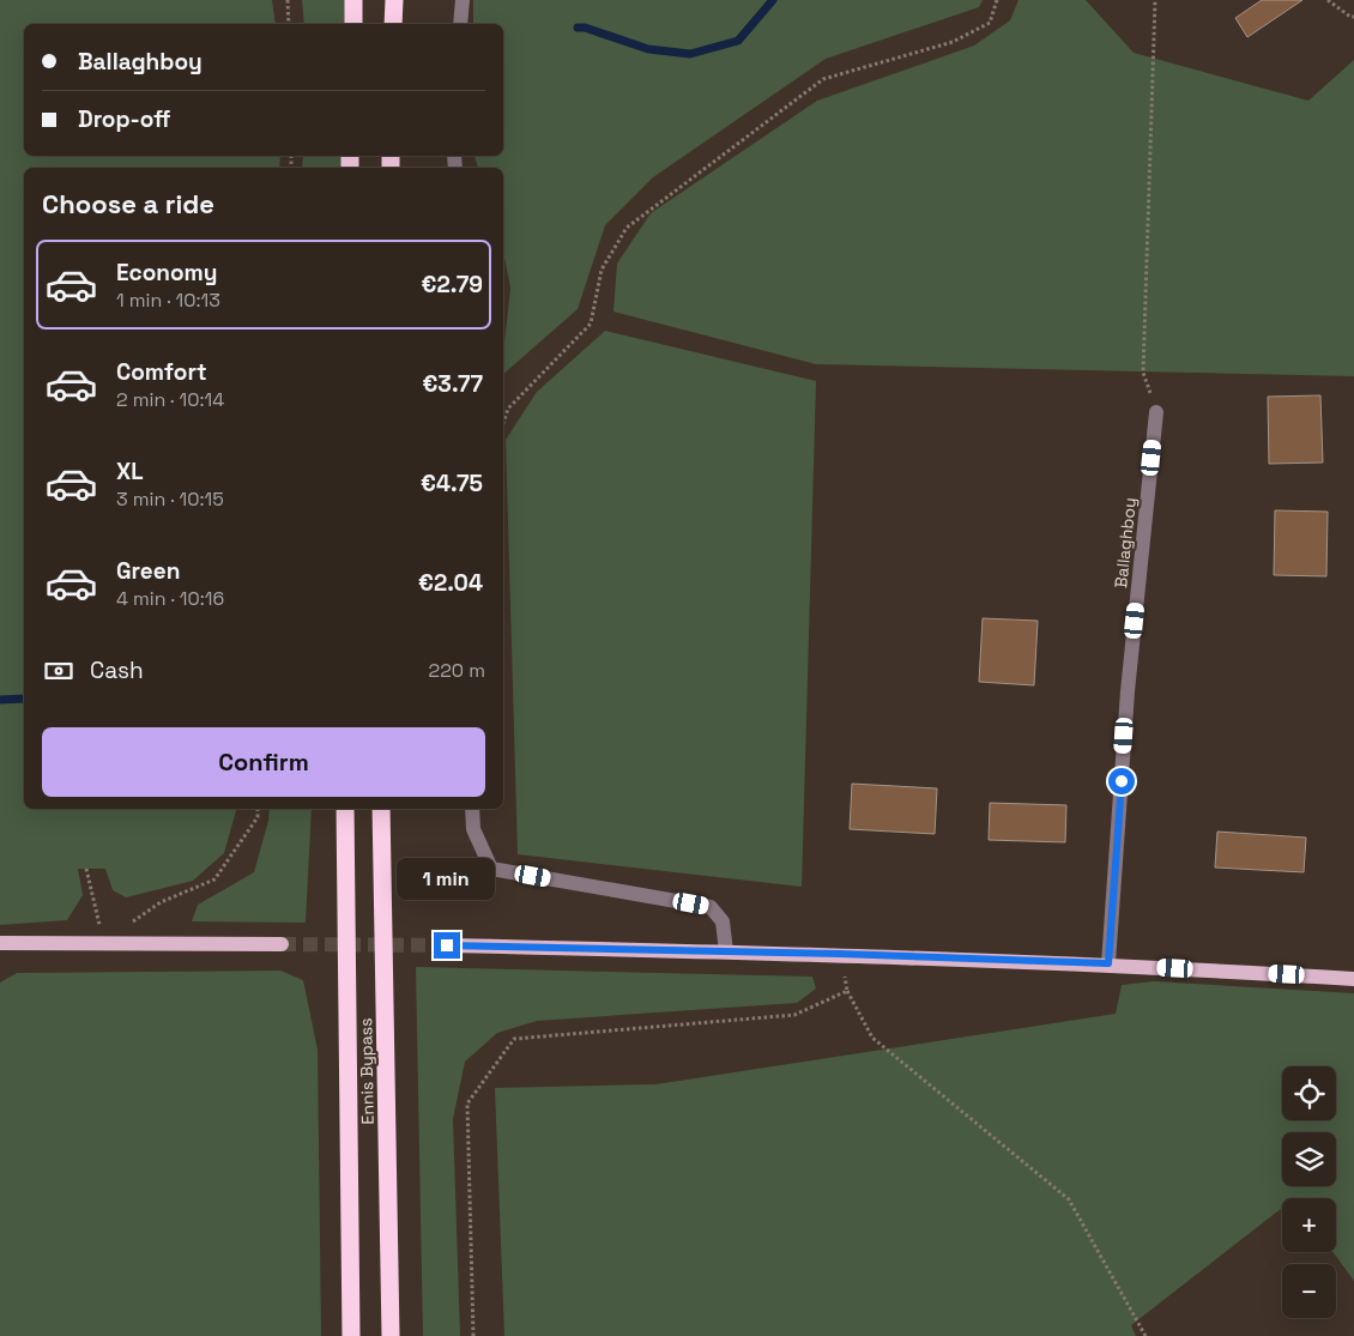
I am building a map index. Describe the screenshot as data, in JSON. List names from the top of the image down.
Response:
{
  "streets": {
    "highway": ["Ennis Bypass"],
    "street": ["Ballaghboy"]
  },
  "page": {
    "banner": ["Ballaghboy", "Drop-off"],
    "heading": "Choose a ride",
    "list": [
      {
        "name": "Economy",
        "note": "1 min · 10:13",
        "value": "€2.79"
      },
      {
        "name": "Comfort",
        "note": "2 min · 10:14",
        "value": "€3.77"
      },
      {
        "name": "XL",
        "note": "3 min · 10:15",
        "value": "€4.75"
      },
      {
        "name": "Green",
        "note": "4 min · 10:16",
        "value": "€2.04"
      }
    ],
    "pay": ["Cash", "220 m"],
    "buttons": "Confirm",
    "bubble": "1 min",
    "map_buttons": ["+", "−"]
  }
}
